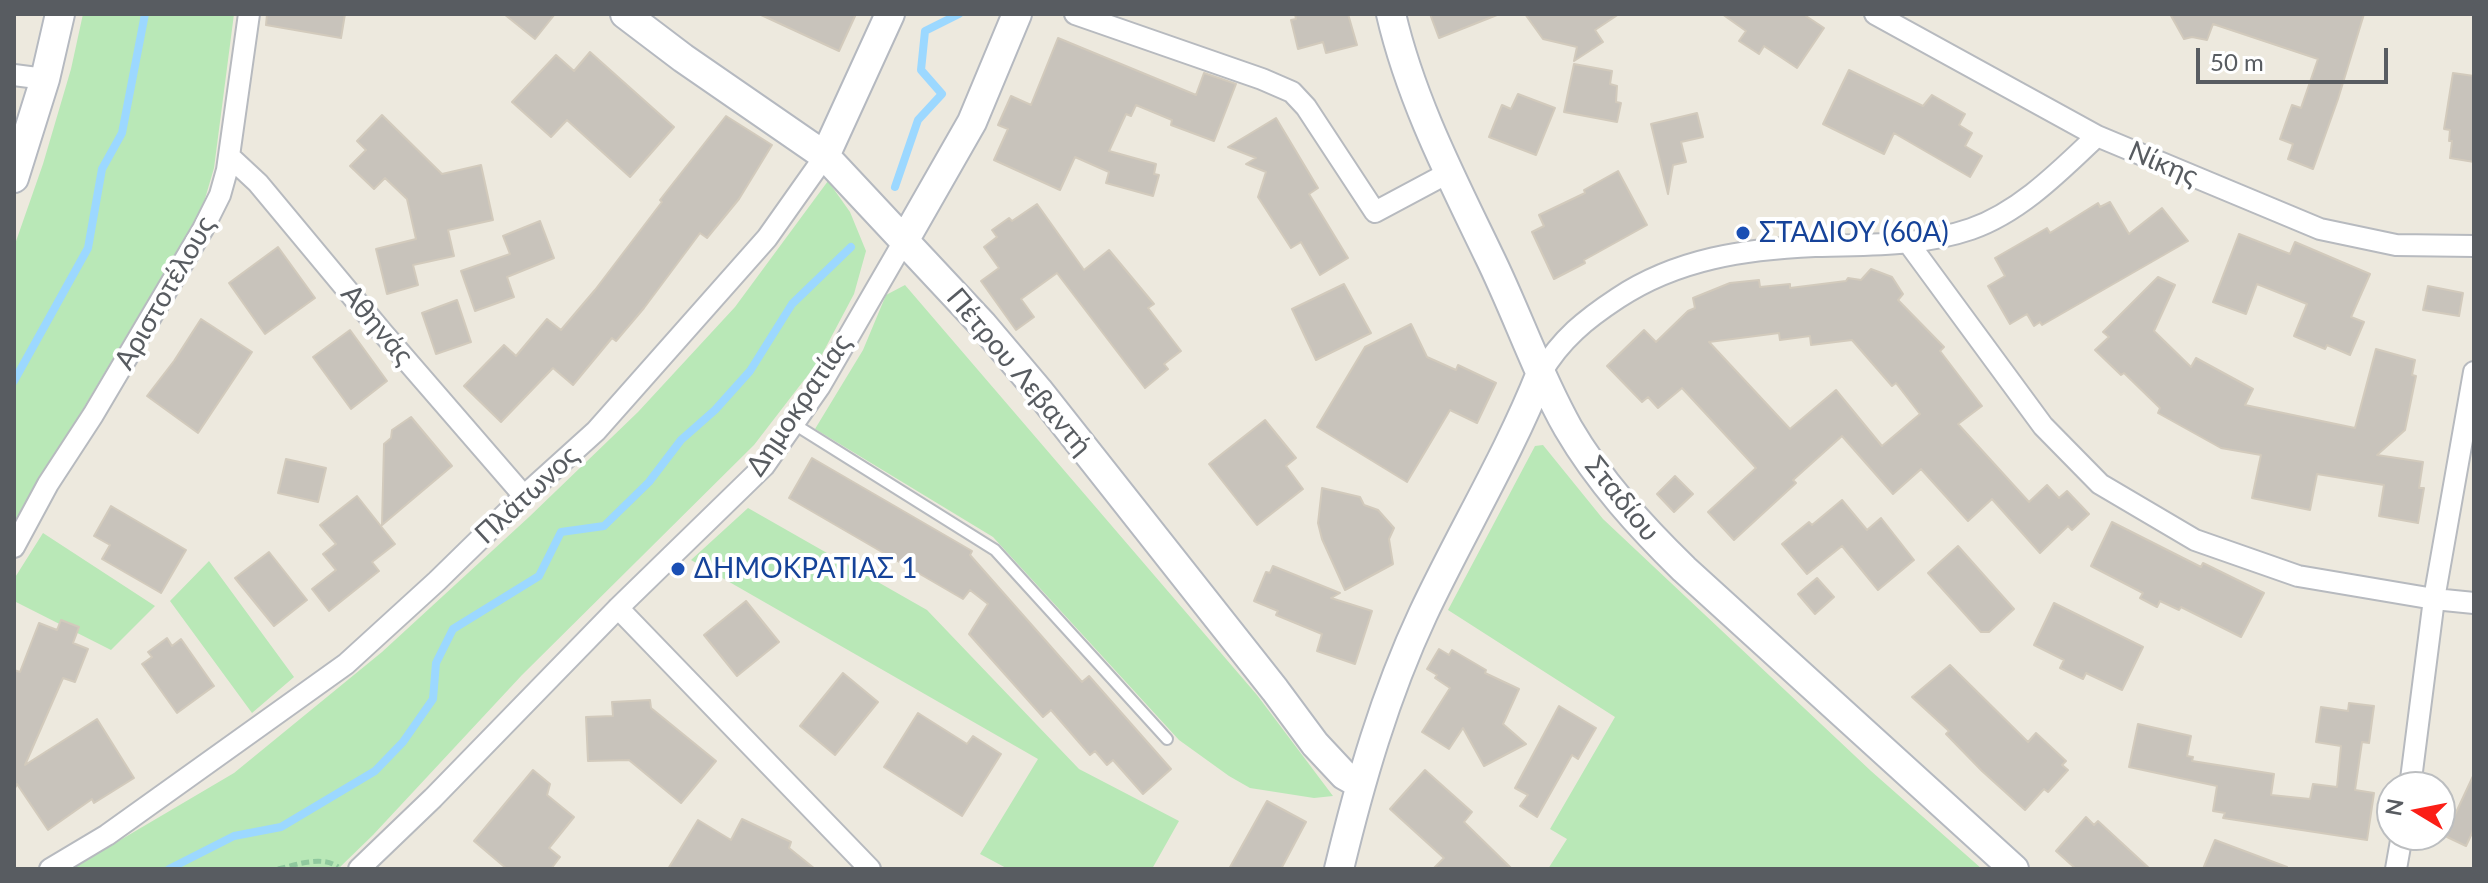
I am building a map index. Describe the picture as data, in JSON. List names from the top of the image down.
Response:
{
  "streets": {
    "street": [
      "Νίκης",
      "Αριστοτέλους",
      "Αθηνάς",
      "Πέτρου Λεβαντή",
      "Δημοκρατίας",
      "Πλάτωνος",
      "Σταδίου"
    ]
  },
  "crossings": [
    ["Αριστοτέλους", "Αθηνάς"],
    ["Αθηνάς", "Πλάτωνος"],
    ["Πέτρου Λεβαντή", "Δημοκρατίας"],
    ["Πέτρου Λεβαντή", "Πλάτωνος"]
  ],
  "places": ["ΣΤΑΔΙΟΥ (60A)", "ΔΗΜΟΚΡΑΤΙΑΣ 1"],
  "scale_bar": "50 m",
  "north": "left"
}
